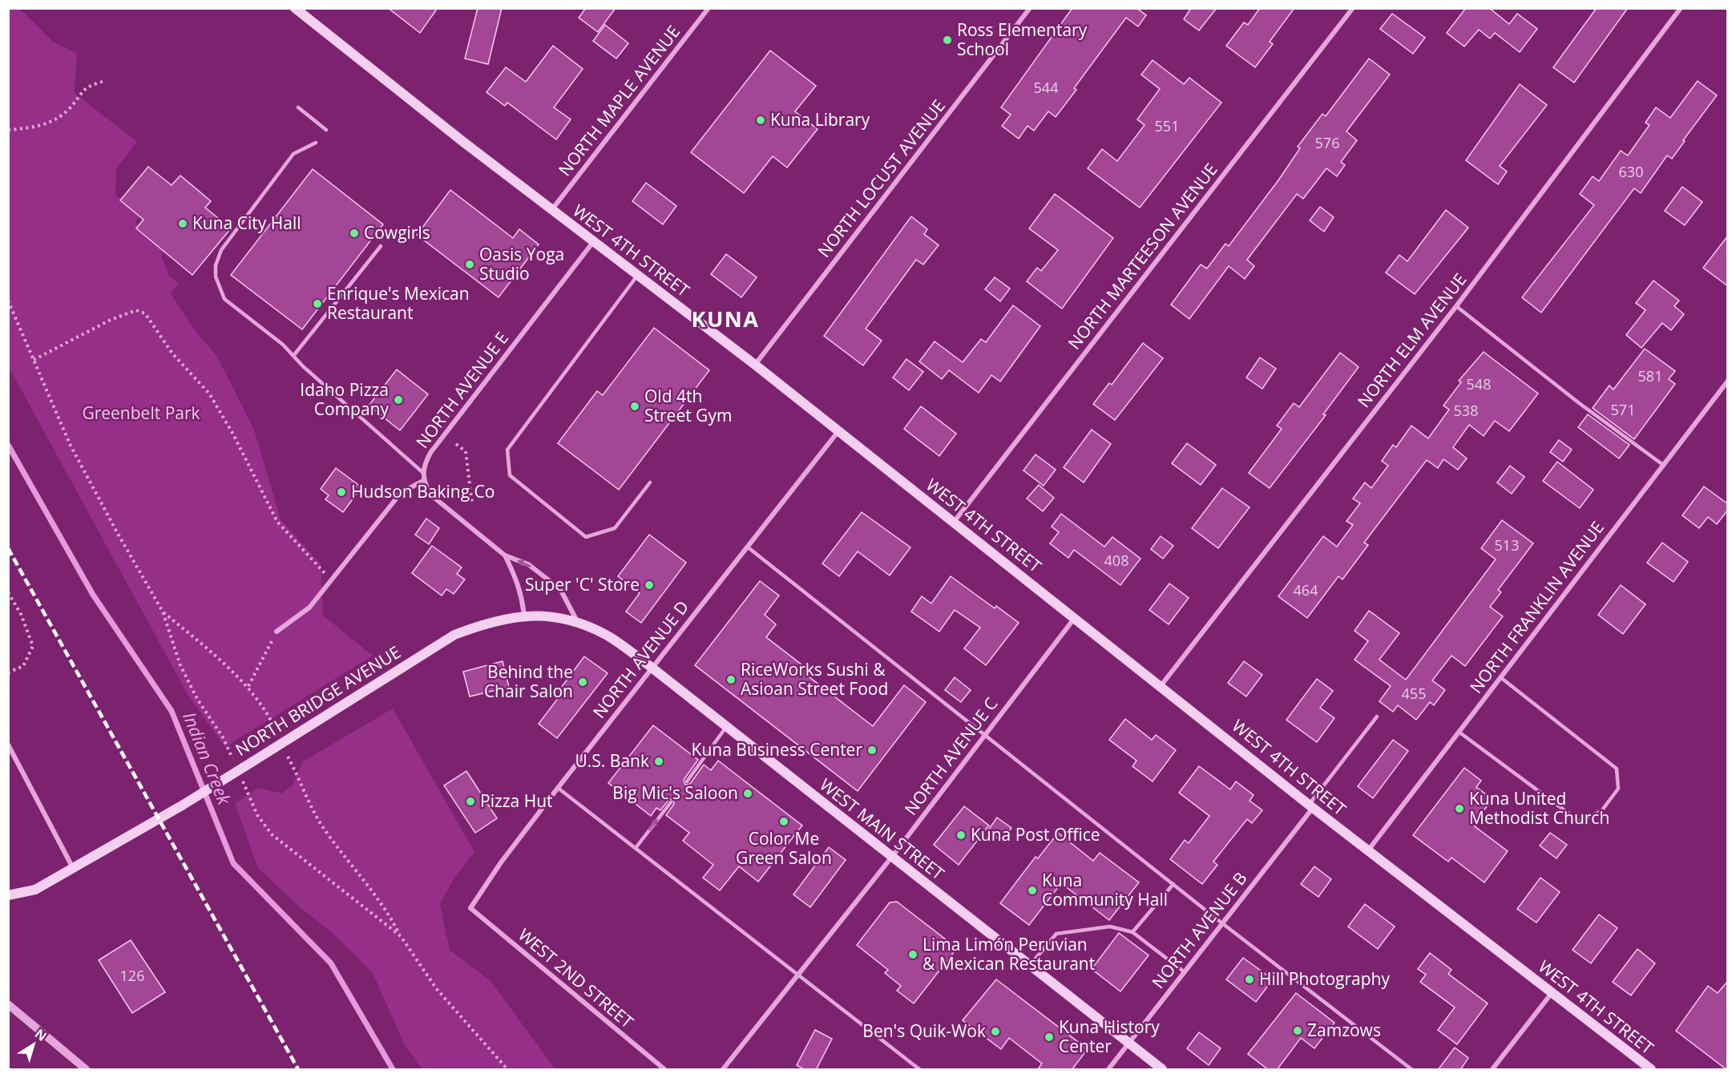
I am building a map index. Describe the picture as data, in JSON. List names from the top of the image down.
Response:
{
  "streets": {
    "main road": ["WEST 4TH STREET", "NORTH BRIDGE AVENUE", "WEST MAIN STREET"],
    "street": [
      "NORTH MAPLE AVENUE",
      "NORTH LOCUST AVENUE",
      "NORTH MARTEESON AVENUE",
      "NORTH ELM AVENUE",
      "NORTH AVENUE E",
      "NORTH FRANKLIN AVENUE",
      "NORTH AVENUE D",
      "NORTH AVENUE C",
      "NORTH AVENUE B",
      "WEST 2ND STREET"
    ]
  },
  "crossings": [
    ["NORTH MAPLE AVENUE", "WEST 4TH STREET"],
    ["NORTH LOCUST AVENUE", "WEST 4TH STREET"],
    ["WEST 4TH STREET", "NORTH MARTEESON AVENUE"],
    ["WEST 4TH STREET", "NORTH ELM AVENUE"],
    ["WEST 4TH STREET", "NORTH AVENUE E"],
    ["WEST 4TH STREET", "NORTH FRANKLIN AVENUE"],
    ["WEST 4TH STREET", "NORTH AVENUE D"],
    ["WEST 4TH STREET", "NORTH AVENUE C"],
    ["WEST 4TH STREET", "NORTH AVENUE B"],
    ["NORTH AVENUE D", "WEST MAIN STREET"],
    ["NORTH AVENUE D", "WEST 2ND STREET"],
    ["NORTH BRIDGE AVENUE", "WEST MAIN STREET"],
    ["NORTH AVENUE C", "WEST MAIN STREET"],
    ["WEST MAIN STREET", "NORTH AVENUE B"]
  ],
  "districts": ["KUNA"],
  "water": ["Indian Creek"],
  "parks": ["Greenbelt Park"],
  "places": [
    "Ross Elementary School",
    "Kuna Library",
    "Kuna City Hall",
    "Cowgirls",
    "Oasis Yoga Studio",
    "Enrique's Mexican Restaurant",
    "Idaho Pizza Company",
    "Old 4th Street Gym",
    "Hudson Baking Co",
    "Super 'C' Store",
    "RiceWorks Sushi & Asioan Street Food",
    "Behind the Chair Salon",
    "Kuna Business Center",
    "U.S. Bank",
    "Big Mic's Saloon",
    "Pizza Hut",
    "Kuna United Methodist Church",
    "Color Me Green Salon",
    "Kuna Post Office",
    "Kuna Community Hall",
    "Lima Limón Peruvian & Mexican Restaurant",
    "Hill Photography",
    "Zamzows",
    "Ben's Quik-Wok",
    "Kuna History Center"
  ],
  "house_numbers": [
    "544",
    "551",
    "576",
    "630",
    "581",
    "548",
    "571",
    "538",
    "513",
    "408",
    "464",
    "455",
    "126"
  ],
  "north": "top right"
}
